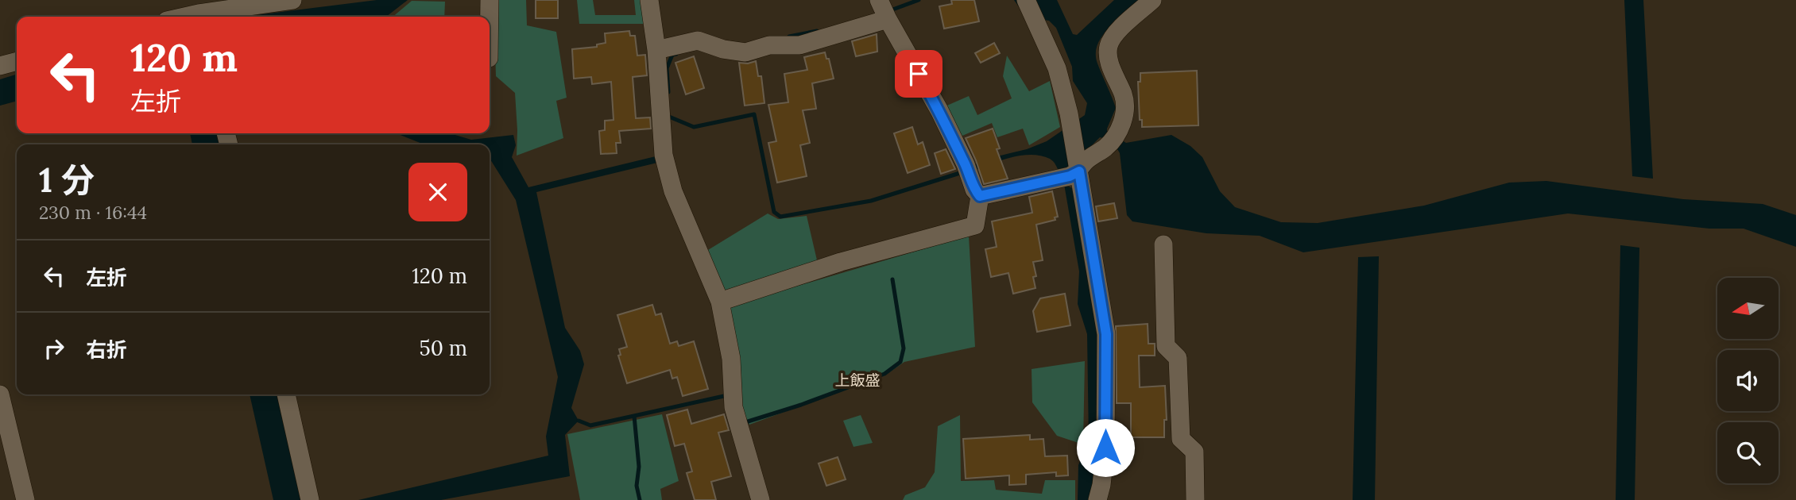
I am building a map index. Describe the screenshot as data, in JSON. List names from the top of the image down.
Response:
{
  "districts": ["上飯盛"],
  "north": "left",
  "page": {
    "turn": ["120 m", "左折"],
    "heading": ["1 分", "230 m · 16:44"],
    "list": [
      {
        "name": "左折",
        "value": "120 m"
      },
      {
        "name": "右折",
        "value": "50 m"
      }
    ]
  }
}
